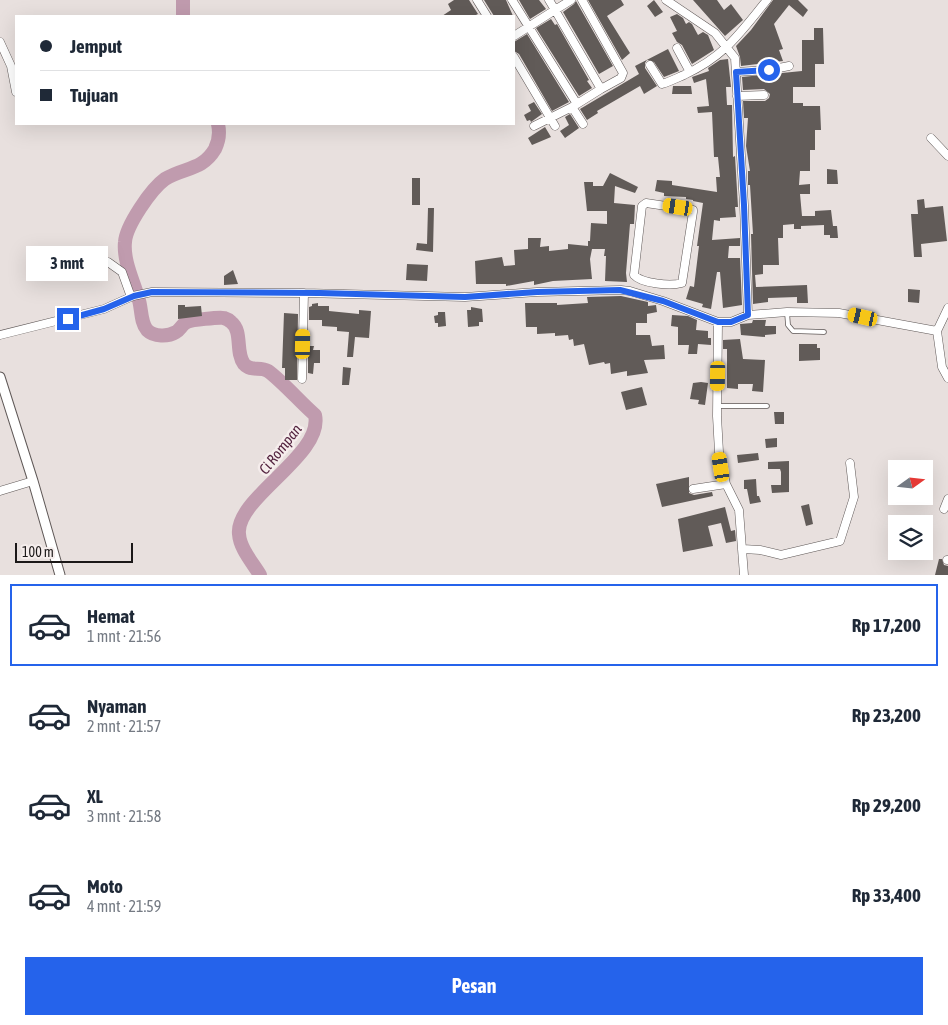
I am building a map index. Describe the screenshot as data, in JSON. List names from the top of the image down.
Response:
{
  "water": ["Ci Rompan"],
  "scale_bar": "100 m",
  "north": "right",
  "page": {
    "banner": ["Jemput", "Tujuan"],
    "bubble": "3 mnt",
    "scale": "100 m",
    "list": [
      {
        "name": "Hemat",
        "note": "1 mnt · 21:56",
        "value": "Rp 17,200"
      },
      {
        "name": "Nyaman",
        "note": "2 mnt · 21:57",
        "value": "Rp 23,200"
      },
      {
        "name": "XL",
        "note": "3 mnt · 21:58",
        "value": "Rp 29,200"
      },
      {
        "name": "Moto",
        "note": "4 mnt · 21:59",
        "value": "Rp 33,400"
      }
    ],
    "buttons": "Pesan"
  }
}
